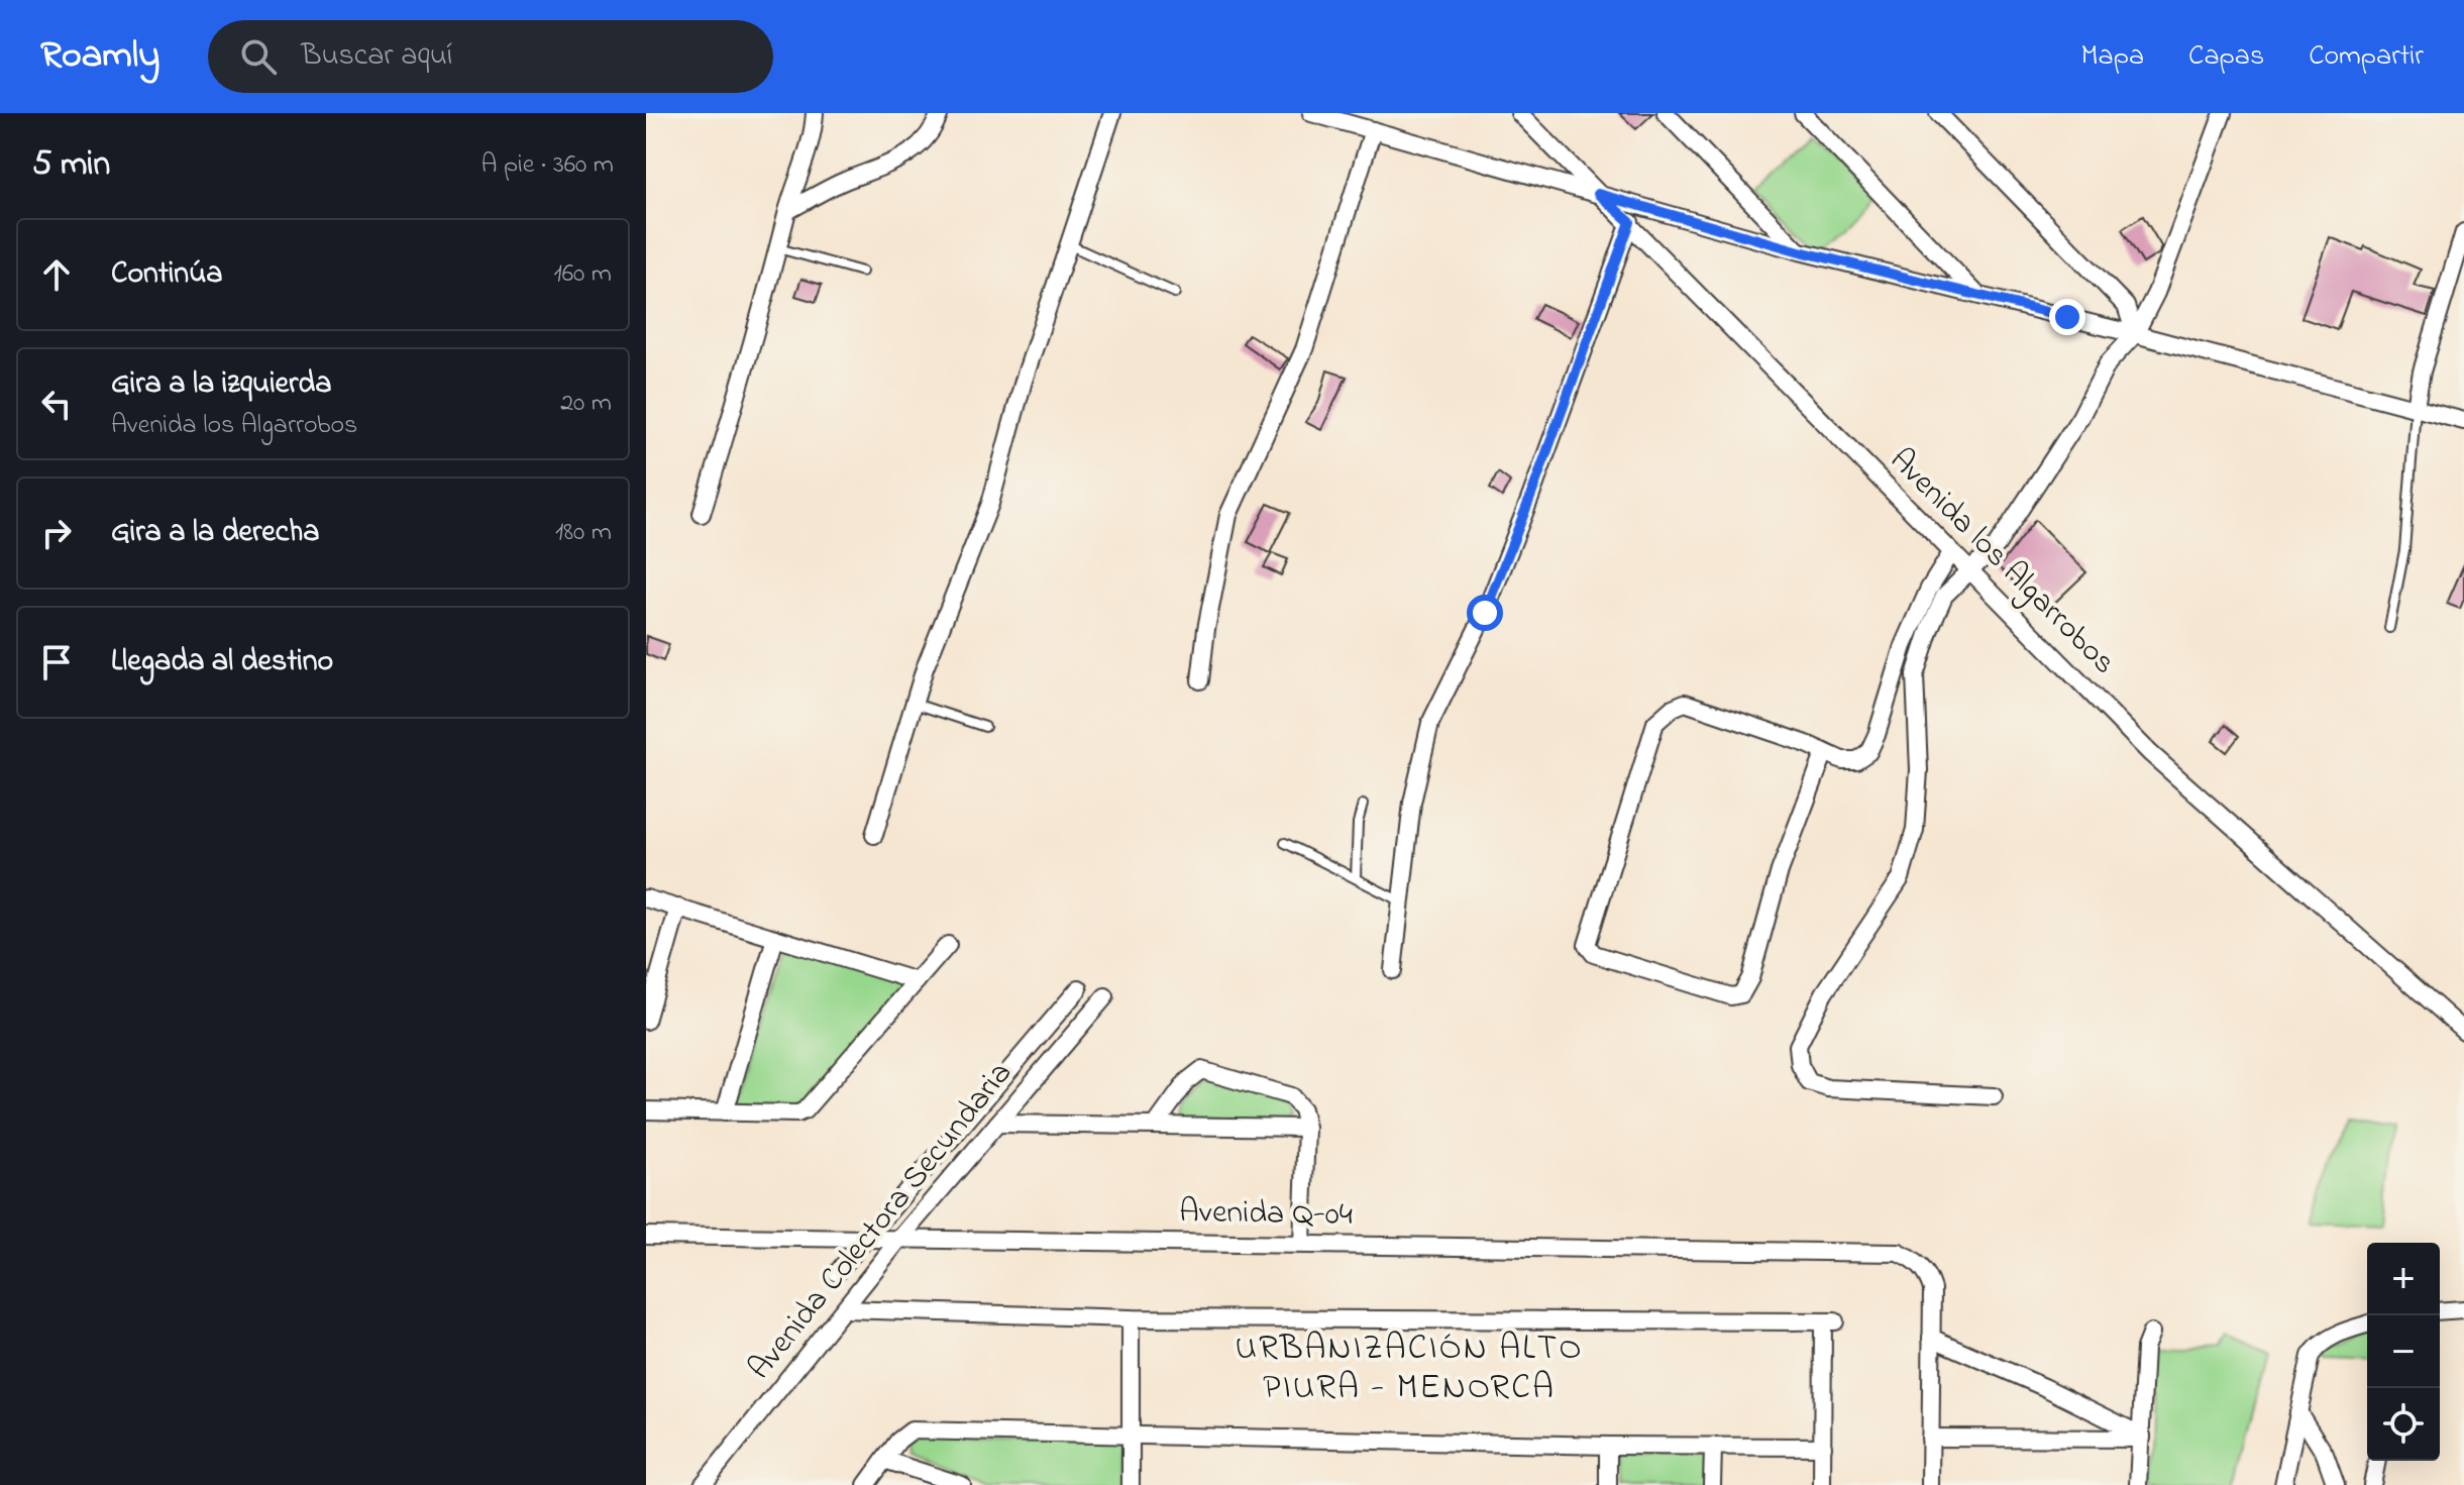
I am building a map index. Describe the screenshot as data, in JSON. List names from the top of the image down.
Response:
{
  "streets": {
    "street": ["Avenida los Algarrobos", "Avenida Q-04", "Avenida Colectora Secundaria"]
  },
  "crossings": [
    ["Avenida Q-04", "Avenida Colectora Secundaria"]
  ],
  "districts": ["URBANIZACIÓN ALTO PIURA - MENORCA"],
  "page": {
    "header": "Roamly",
    "search": "Buscar aquí",
    "nav": ["Mapa", "Capas", "Compartir"],
    "heading": ["5 min", "A pie · 360 m"],
    "list": [
      ["Continúa", "160 m"],
      ["Gira a la izquierda", "Avenida los Algarrobos", "20 m"],
      ["Gira a la derecha", "180 m"],
      "Llegada al destino"
    ],
    "map_buttons": ["+", "−"]
  }
}
